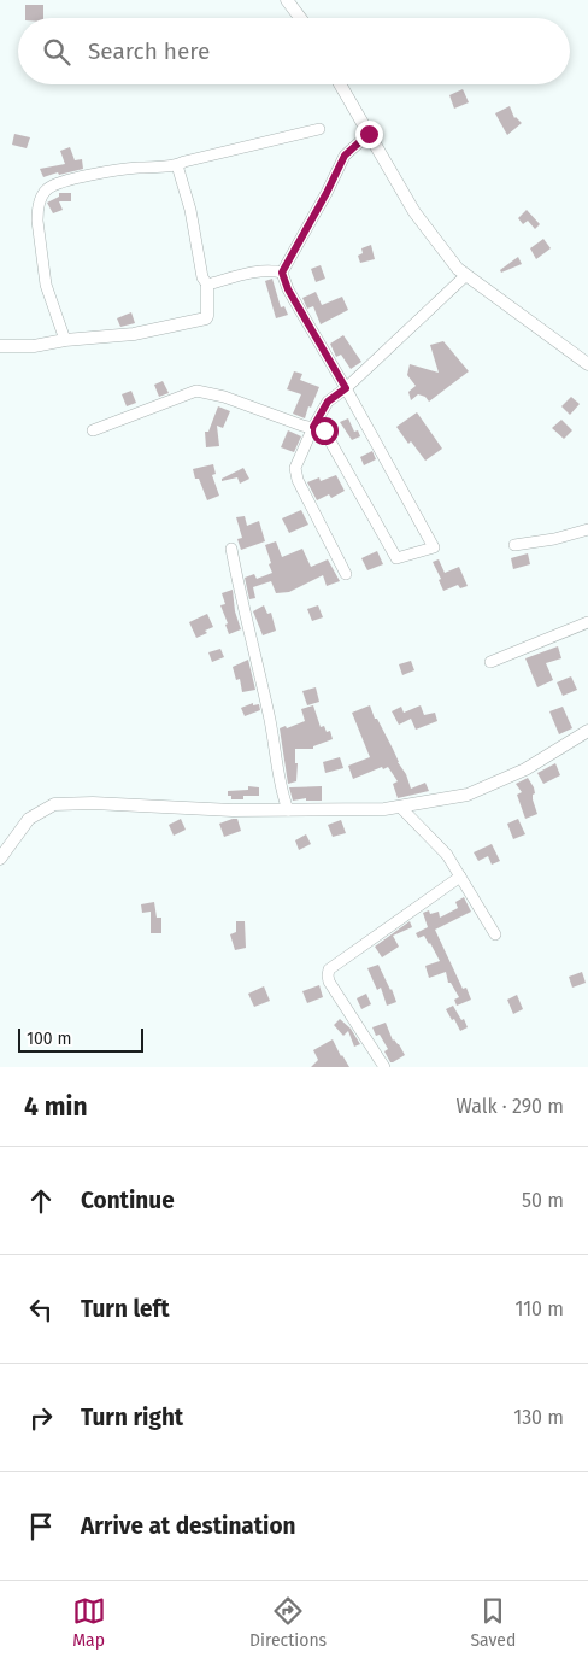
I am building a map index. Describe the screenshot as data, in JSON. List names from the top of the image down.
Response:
{
  "scale_bar": "100 m",
  "page": {
    "search": "Search here",
    "scale": "100 m",
    "heading": ["4 min", "Walk · 290 m"],
    "list": [
      ["Continue", "50 m"],
      ["Turn left", "110 m"],
      ["Turn right", "130 m"],
      "Arrive at destination"
    ],
    "nav": ["Map", "Directions", "Saved"]
  }
}
